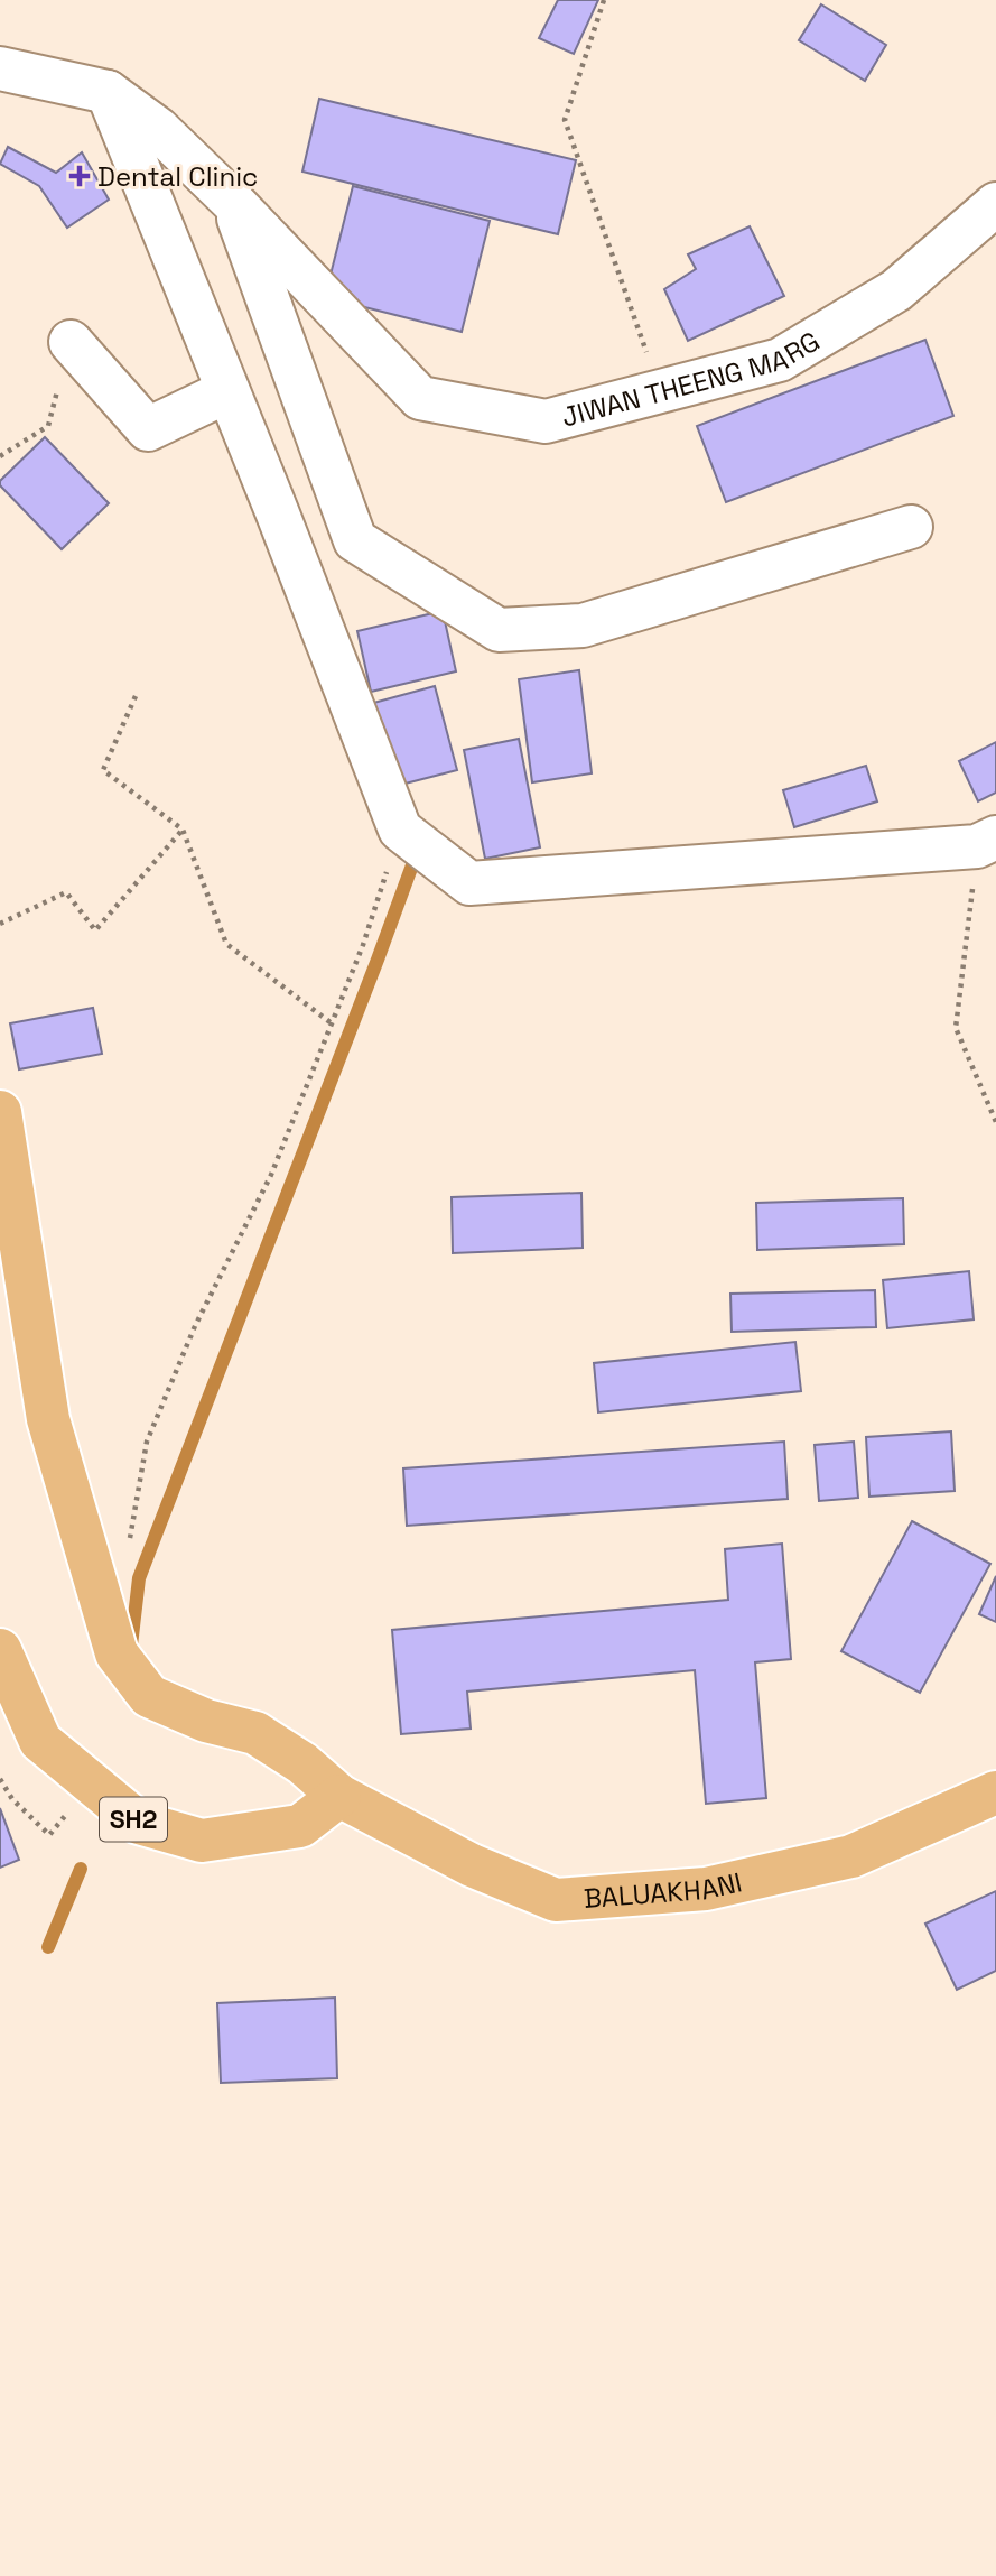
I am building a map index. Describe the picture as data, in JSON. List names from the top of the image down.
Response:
{
  "streets": {
    "main road": ["SH2", "BALUAKHANI"],
    "street": ["JIWAN THEENG MARG"]
  },
  "crossings": [
    ["SH2", "BALUAKHANI"]
  ],
  "places": {
    "health": ["Dental Clinic"]
  }
}
